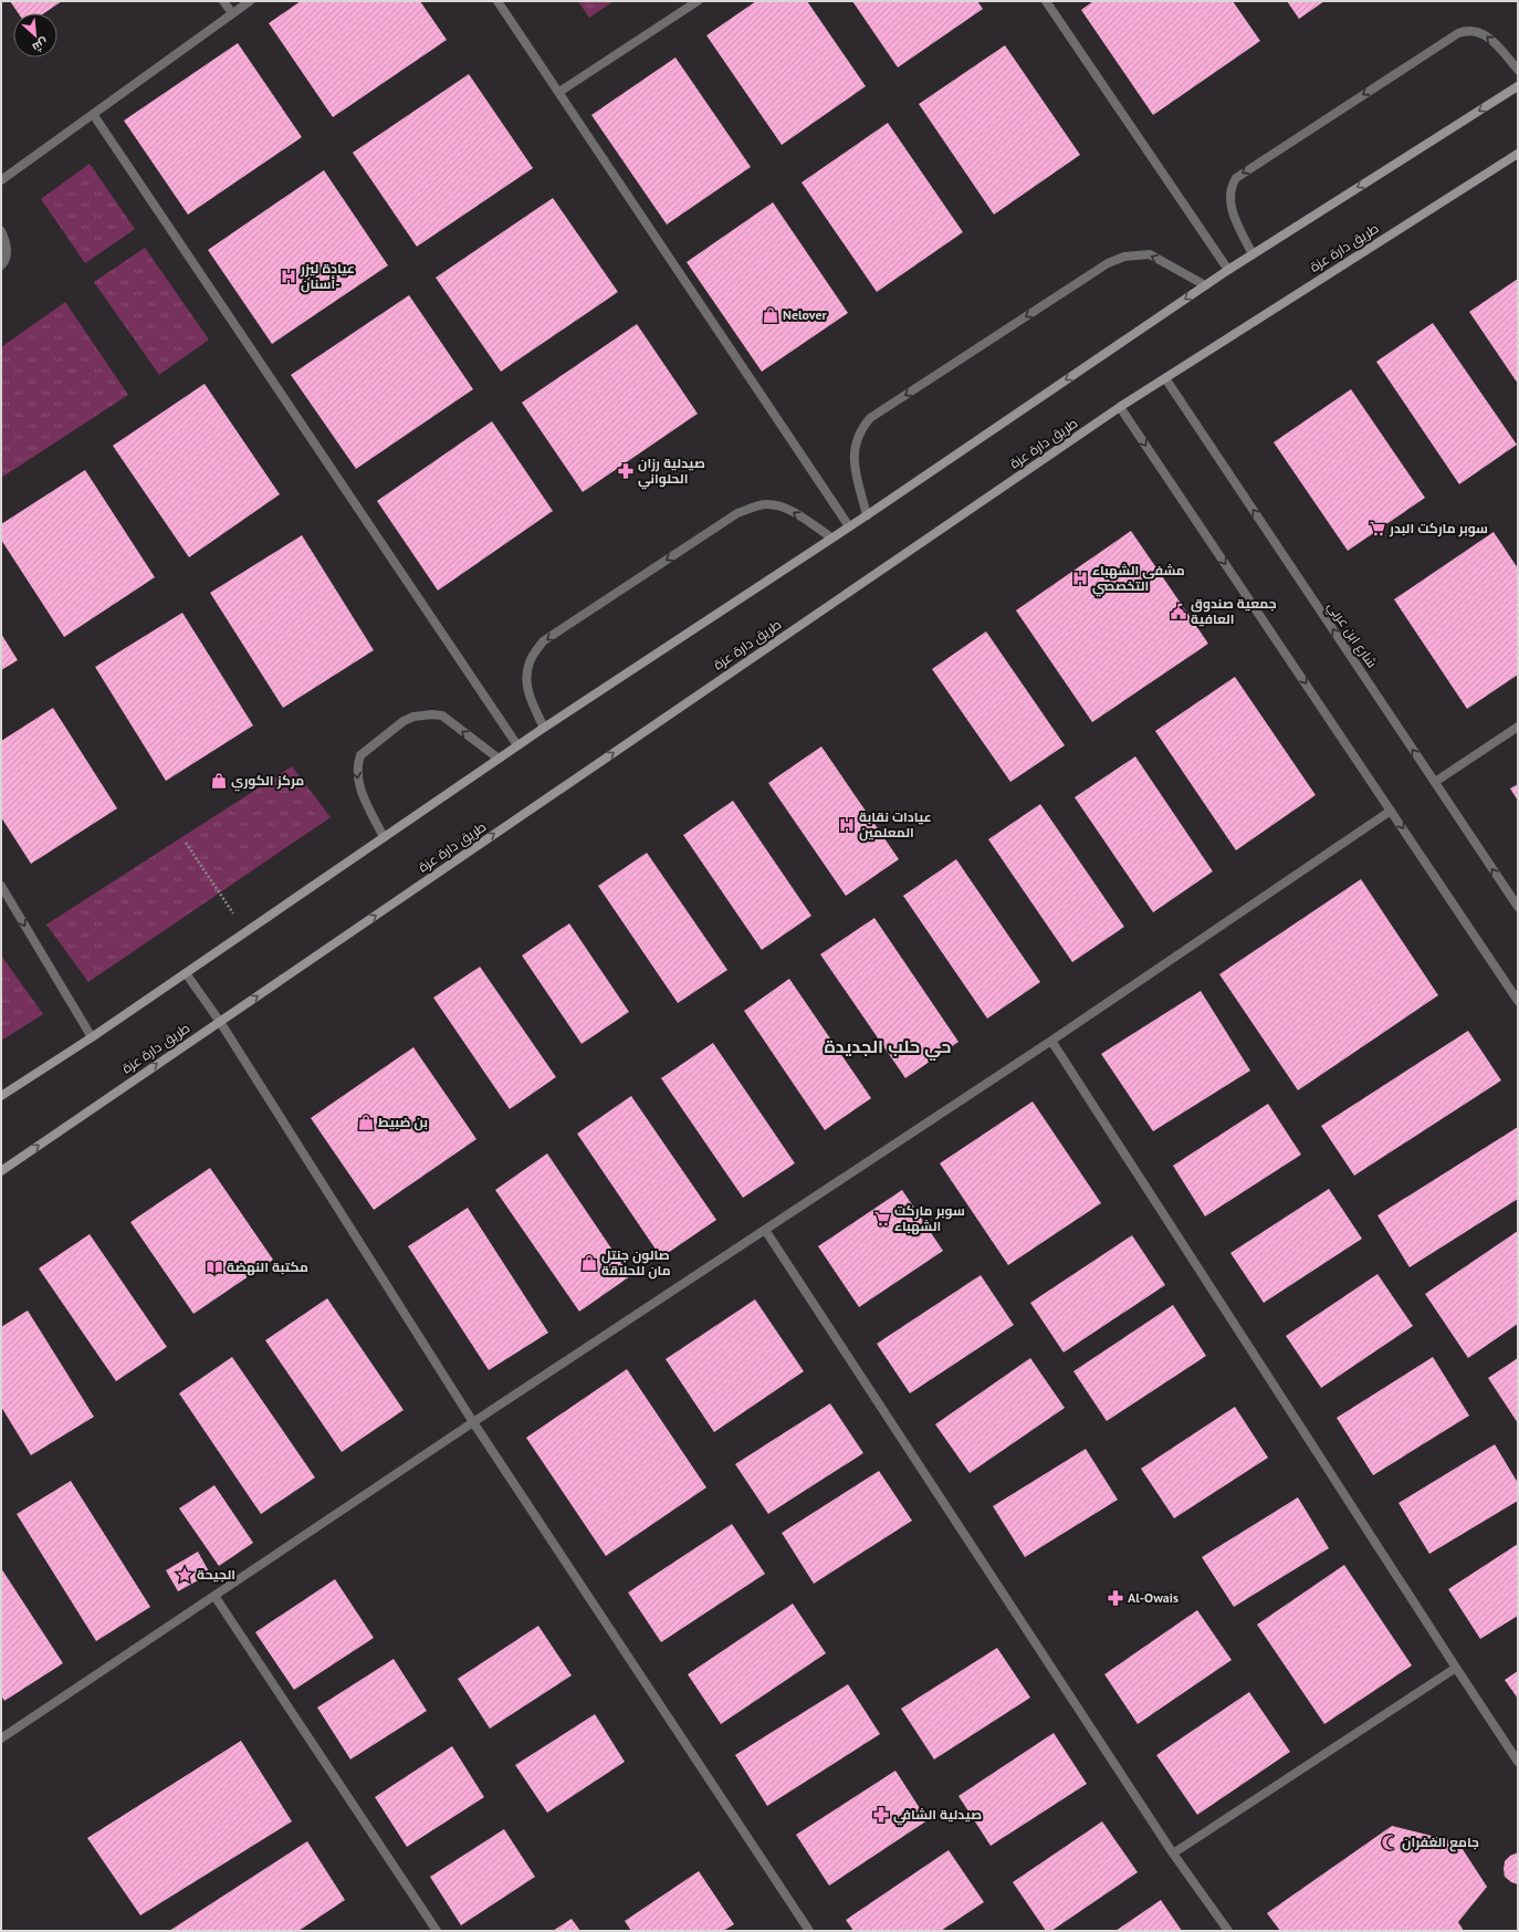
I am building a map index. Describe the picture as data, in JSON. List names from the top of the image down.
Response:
{
  "streets": {
    "main road": ["طريق دارة عزة"],
    "street": ["شارع ابن عربي"]
  },
  "crossings": [
    ["طريق دارة عزة", "شارع ابن عربي"]
  ],
  "districts": ["حي حلب الجديدة"],
  "places": {
    "hospital": ["عيادة ليزر أسنان-", "مشفى الشهباء التخصصي", "عيادات نقابة المعلمين"],
    "shop": [
      "Nelover",
      "مركز الكوري",
      "بن ضبيط",
      "صالون جنتل مان للحلاقة"
    ],
    "pharmacy": ["صيدلية رزان الحلواني", "Al-Owais", "صيدلية الشافي"],
    "supermarket": ["سوبر ماركت البدر", "سوبر ماركت الشهباء"],
    "public building": ["جمعية صندوق العافية"],
    "library": ["مكتبة النهضة"],
    "place": ["الجيحة"],
    "mosque": ["جامع الغفران"]
  },
  "north": "bottom right"
}
